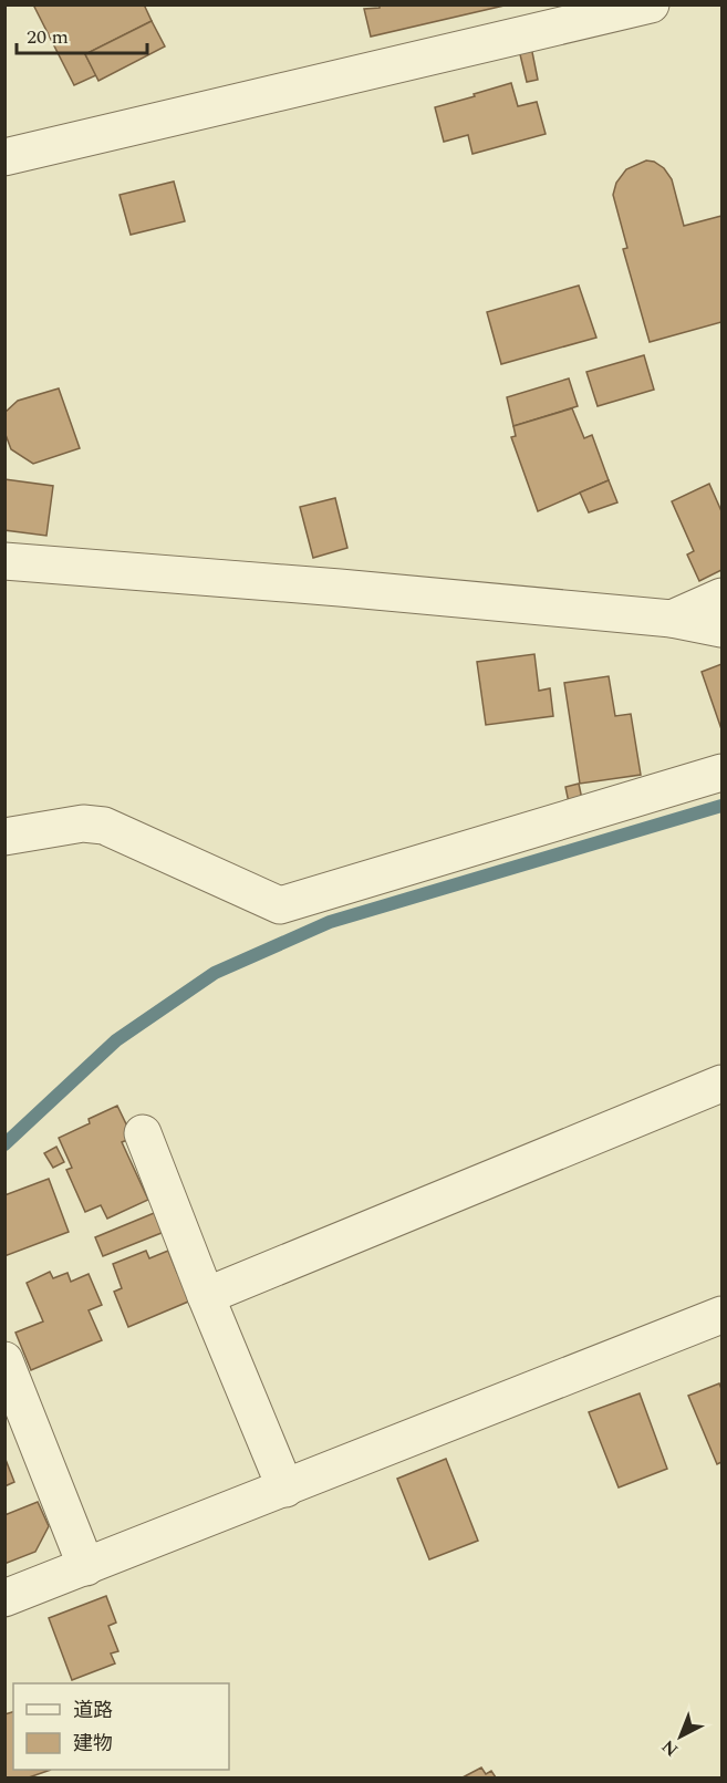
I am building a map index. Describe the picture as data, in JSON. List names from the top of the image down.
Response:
{
  "legend": ["道路", "建物"],
  "scale_bar": "20 m",
  "north": "bottom left"
}
